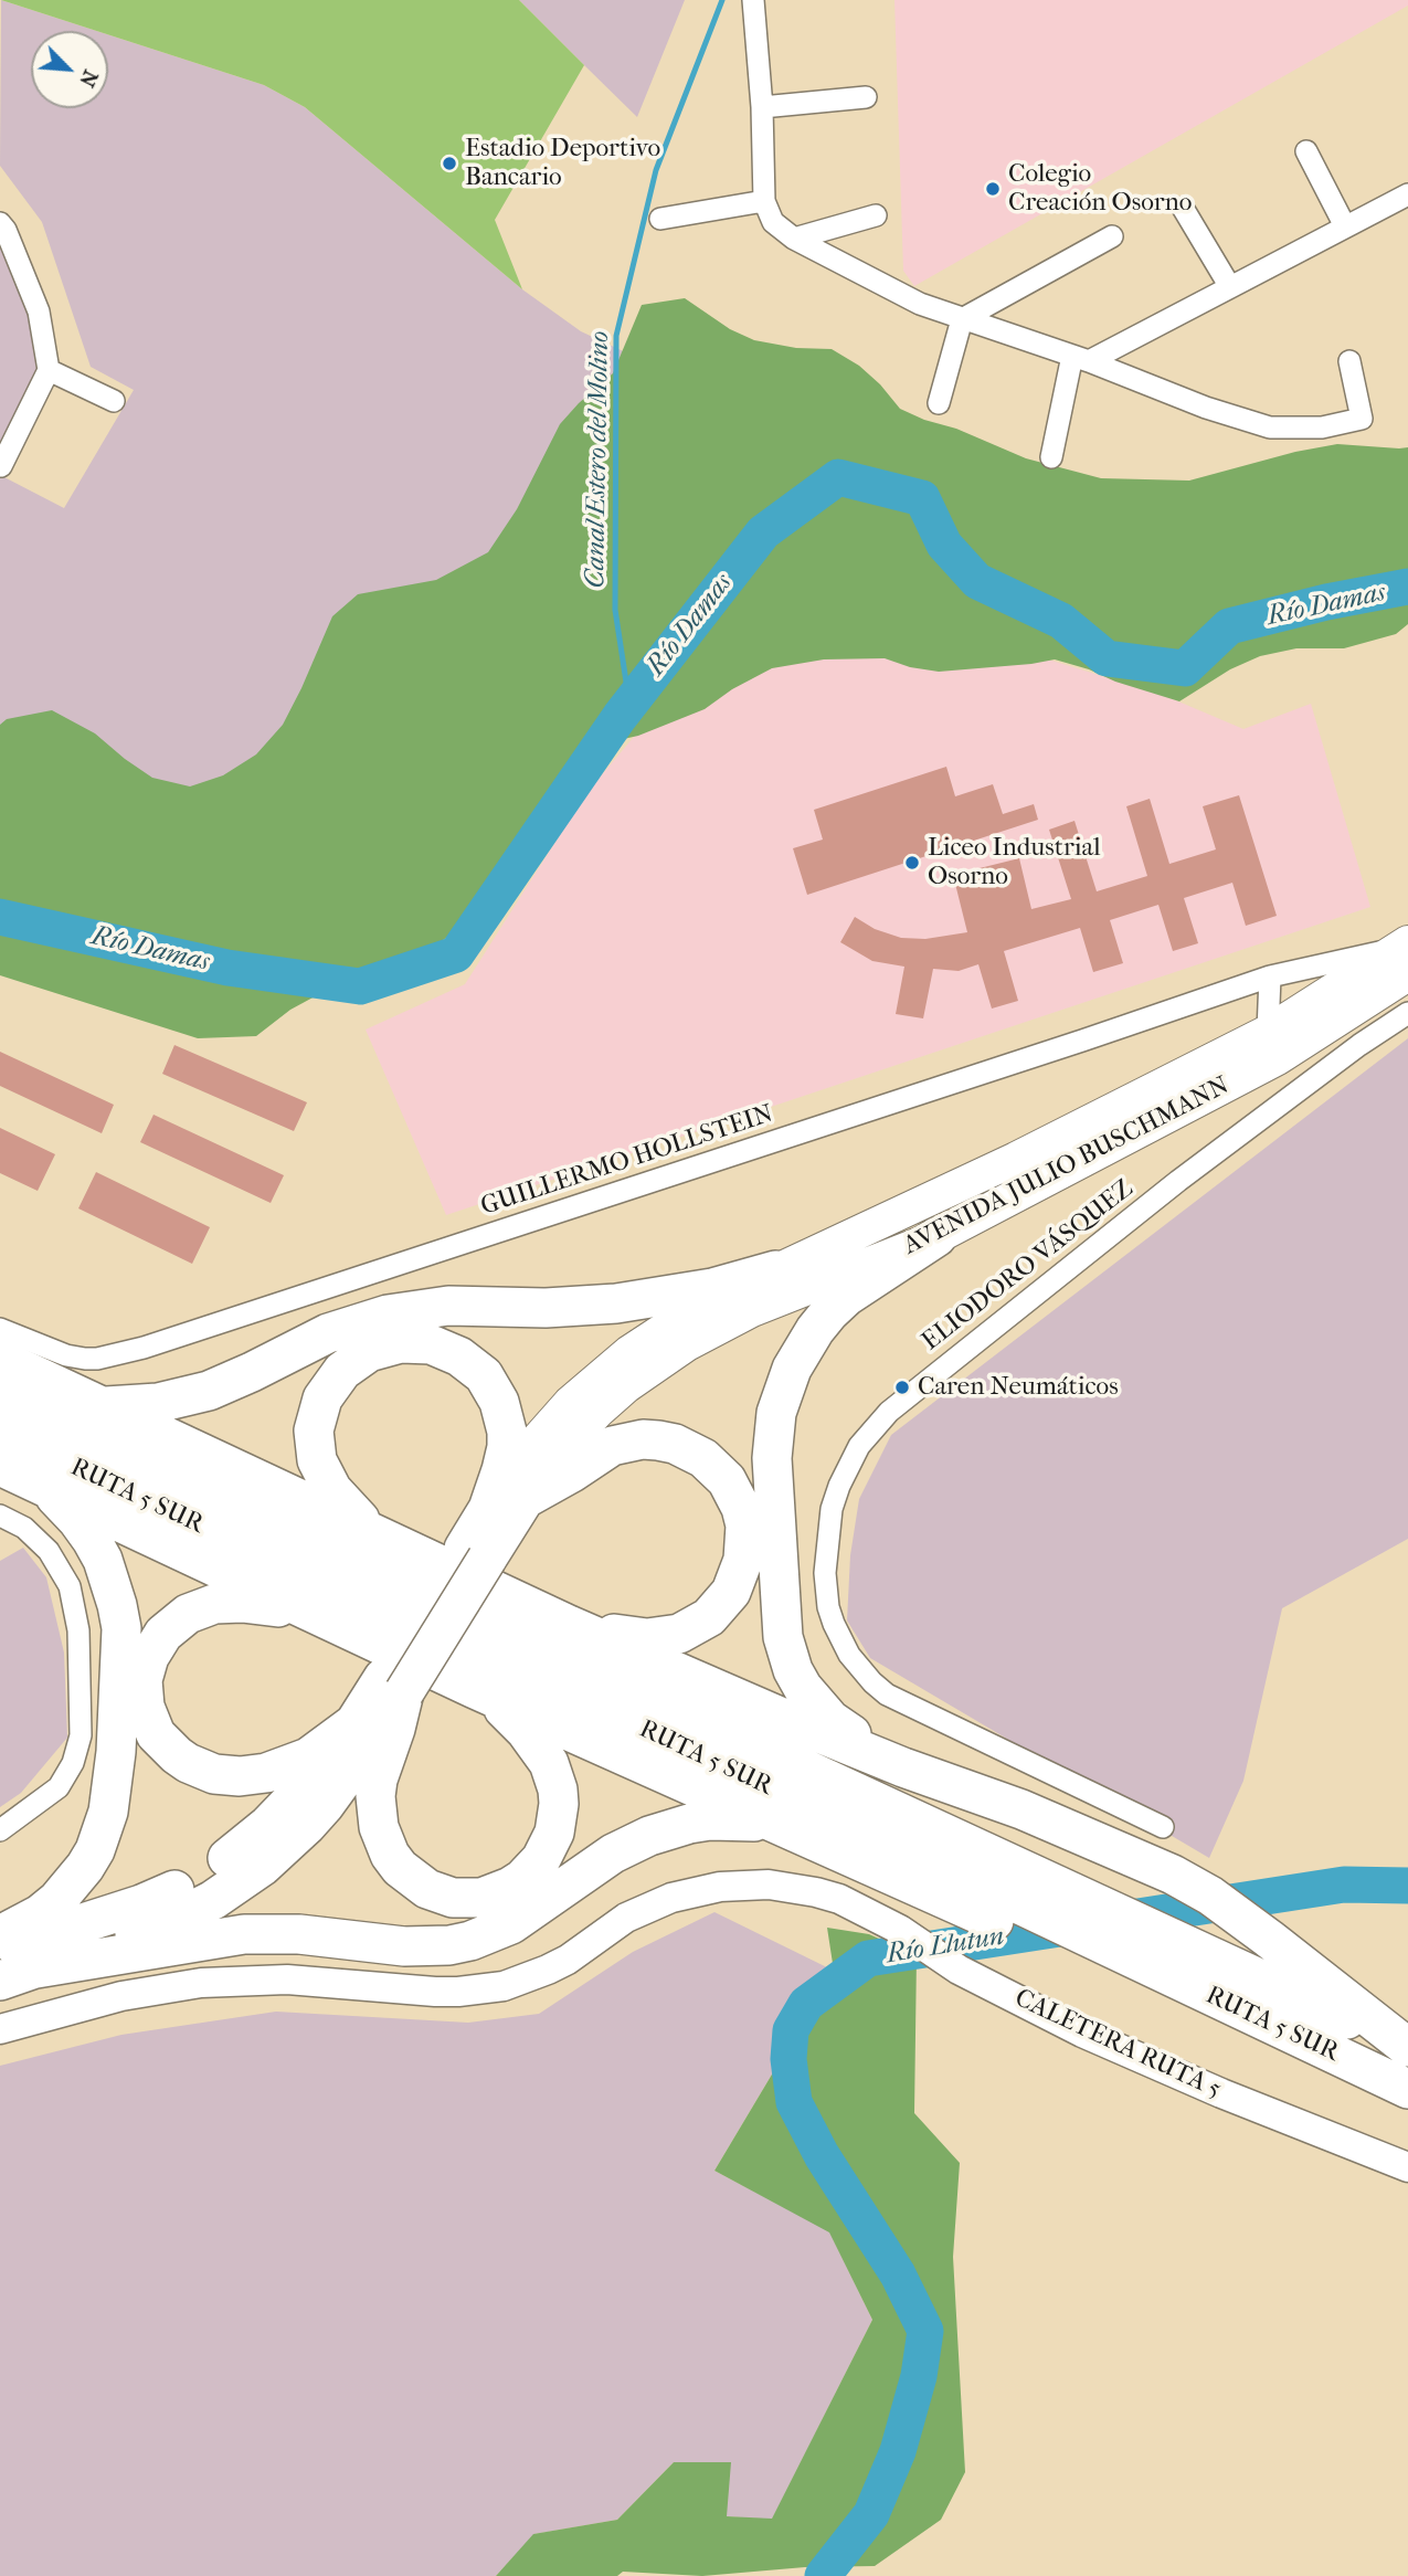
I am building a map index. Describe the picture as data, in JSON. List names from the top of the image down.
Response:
{
  "streets": {
    "highway": ["AVENIDA JULIO BUSCHMANN", "RUTA 5 SUR"],
    "street": ["GUILLERMO HOLLSTEIN", "ELIODORO VÁSQUEZ", "CALETERA RUTA 5"]
  },
  "crossings": [
    ["GUILLERMO HOLLSTEIN", "AVENIDA JULIO BUSCHMANN"]
  ],
  "water": ["Canal Estero del Molino", "Río Damas", "Río Llutun"],
  "places": [
    "Estadio Deportivo Bancario",
    "Colegio Creación Osorno",
    "Liceo Industrial Osorno",
    "Caren Neumáticos"
  ],
  "north": "bottom right"
}
